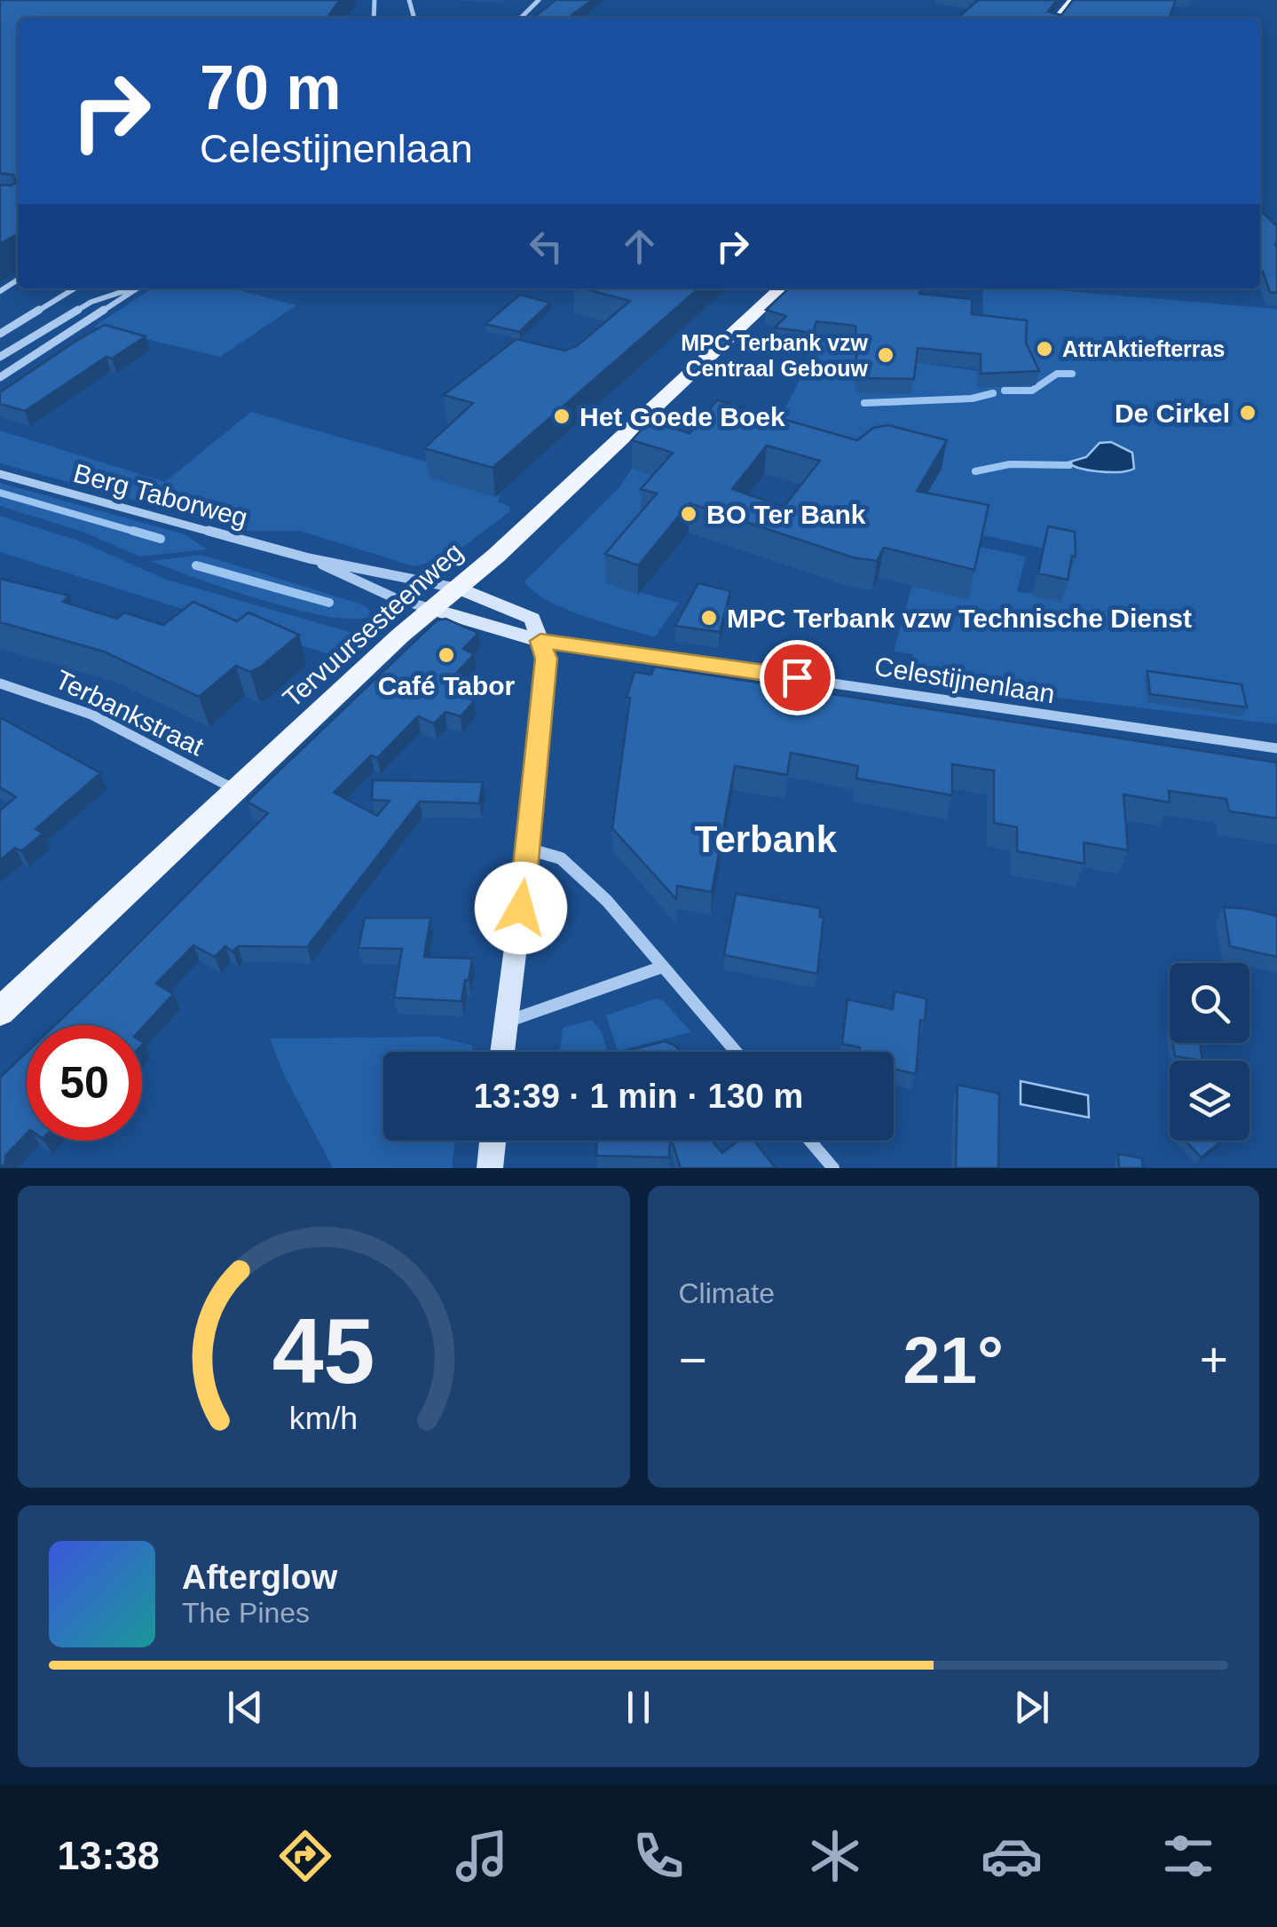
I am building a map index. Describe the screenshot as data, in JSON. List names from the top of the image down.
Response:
{
  "streets": {
    "main road": ["Tervuursesteenweg"],
    "street": ["Berg Taborweg", "Celestijnenlaan", "Terbankstraat"]
  },
  "crossings": [
    ["Berg Taborweg", "Tervuursesteenweg"],
    ["Tervuursesteenweg", "Terbankstraat"]
  ],
  "districts": ["Terbank"],
  "places": [
    "AttrAktiefterras",
    "MPC Terbank vzw Centraal Gebouw",
    "De Cirkel",
    "Het Goede Boek",
    "BO Ter Bank",
    "MPC Terbank vzw Technische Dienst",
    "Café Tabor"
  ],
  "page": {
    "turn": ["70 m", "Celestijnenlaan"],
    "limit": "50",
    "trip": "13:39 · 1 min · 130 m",
    "tile": "Climate",
    "heat": ["−", "21°", "+"],
    "song": ["Afterglow", "The Pines"],
    "tabs": "13:38",
    "gauge": ["45", "km/h"]
  }
}
